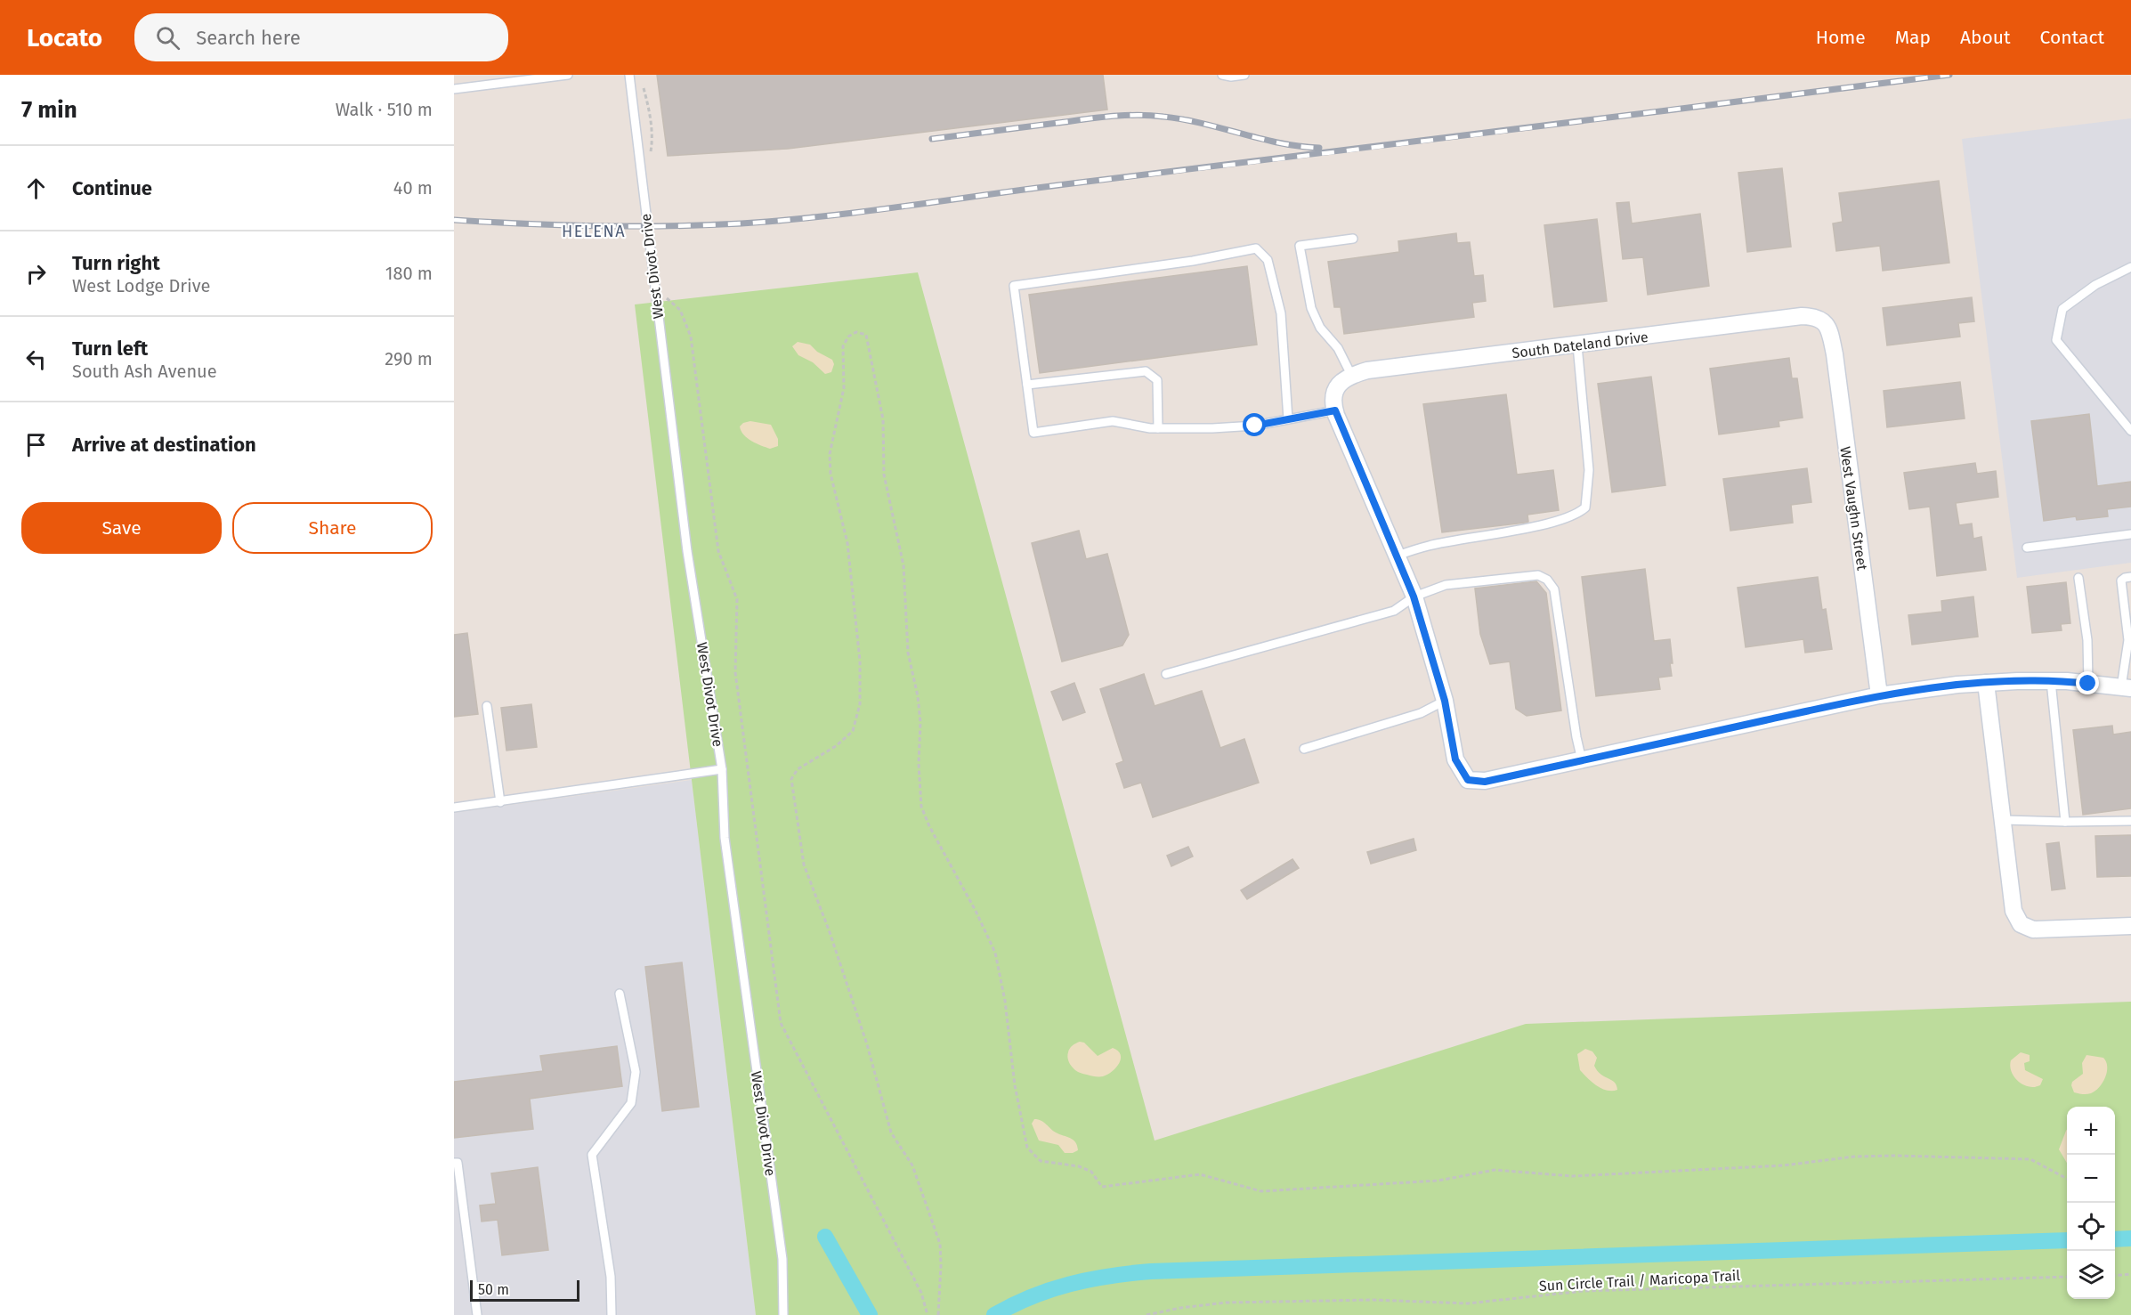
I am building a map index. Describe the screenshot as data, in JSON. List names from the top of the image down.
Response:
{
  "streets": {
    "street": ["South Dateland Drive", "West Vaughn Street"],
    "lane": ["West Divot Drive"],
    "path": ["Sun Circle Trail / Maricopa Trail"]
  },
  "crossings": [
    ["South Dateland Drive", "West Vaughn Street"]
  ],
  "districts": ["HELENA"],
  "scale_bar": "50 m",
  "page": {
    "header": "Locato",
    "search": "Search here",
    "nav": [
      "Home",
      "Map",
      "About",
      "Contact"
    ],
    "heading": ["7 min", "Walk · 510 m"],
    "list": [
      ["Continue", "40 m"],
      ["Turn right", "West Lodge Drive", "180 m"],
      ["Turn left", "South Ash Avenue", "290 m"],
      "Arrive at destination"
    ],
    "buttons": ["Save", "Share"],
    "map_buttons": ["+", "−"],
    "scale": "50 m"
  }
}
